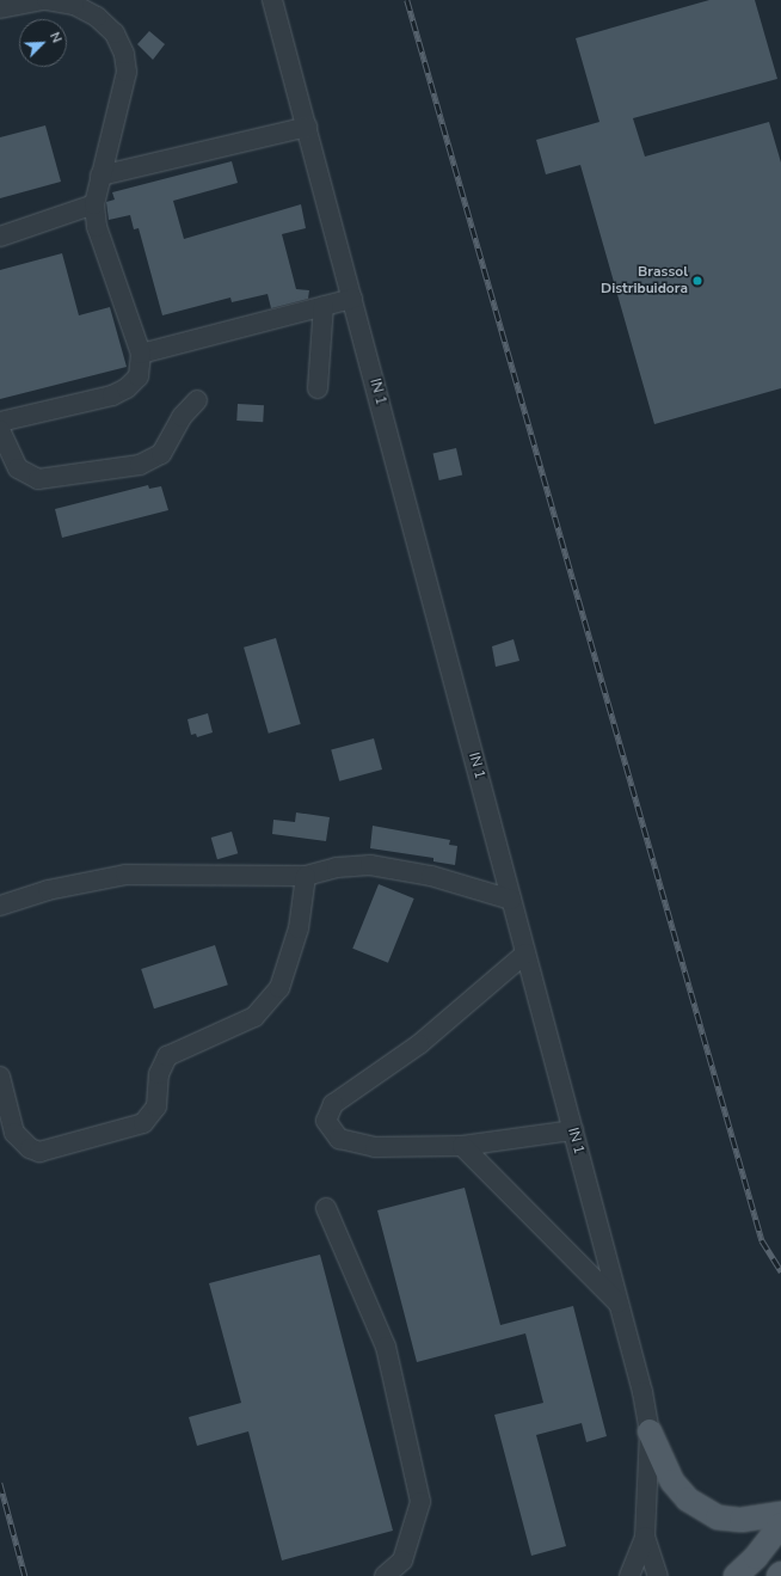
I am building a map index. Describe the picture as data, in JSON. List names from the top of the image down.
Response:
{
  "streets": {
    "street": ["IN 1"]
  },
  "places": ["Brassol Distribuidora"],
  "north": "top right"
}
